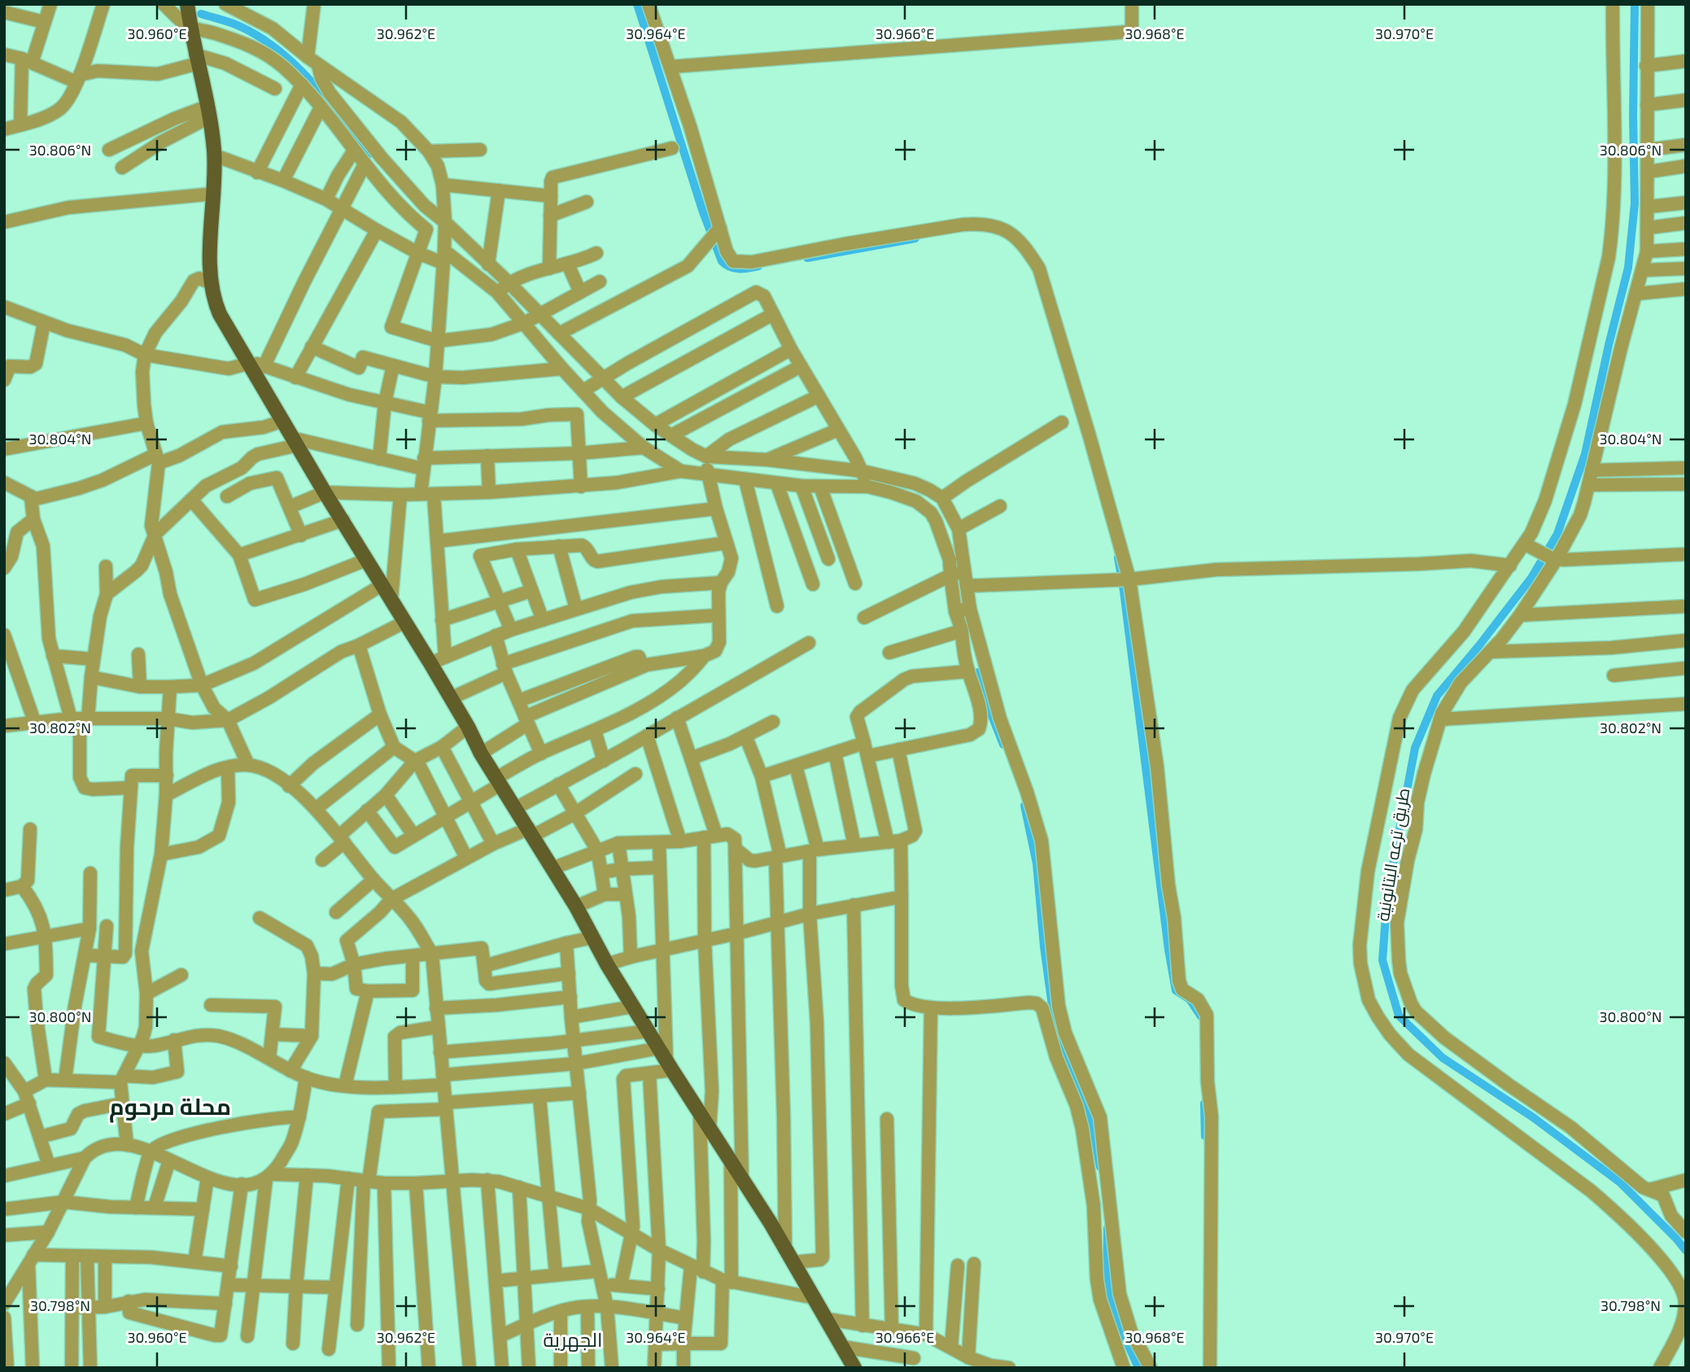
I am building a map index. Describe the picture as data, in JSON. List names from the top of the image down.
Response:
{
  "streets": {
    "street": ["طريق ترعه البتانونية"]
  },
  "districts": ["محلة مرحوم", "الجهرية"],
  "coordinates": [
    "30.960°E",
    "30.962°E",
    "30.964°E",
    "30.966°E",
    "30.968°E",
    "30.970°E",
    "30.806°N",
    "30.804°N",
    "30.802°N",
    "30.800°N",
    "30.798°N"
  ]
}
